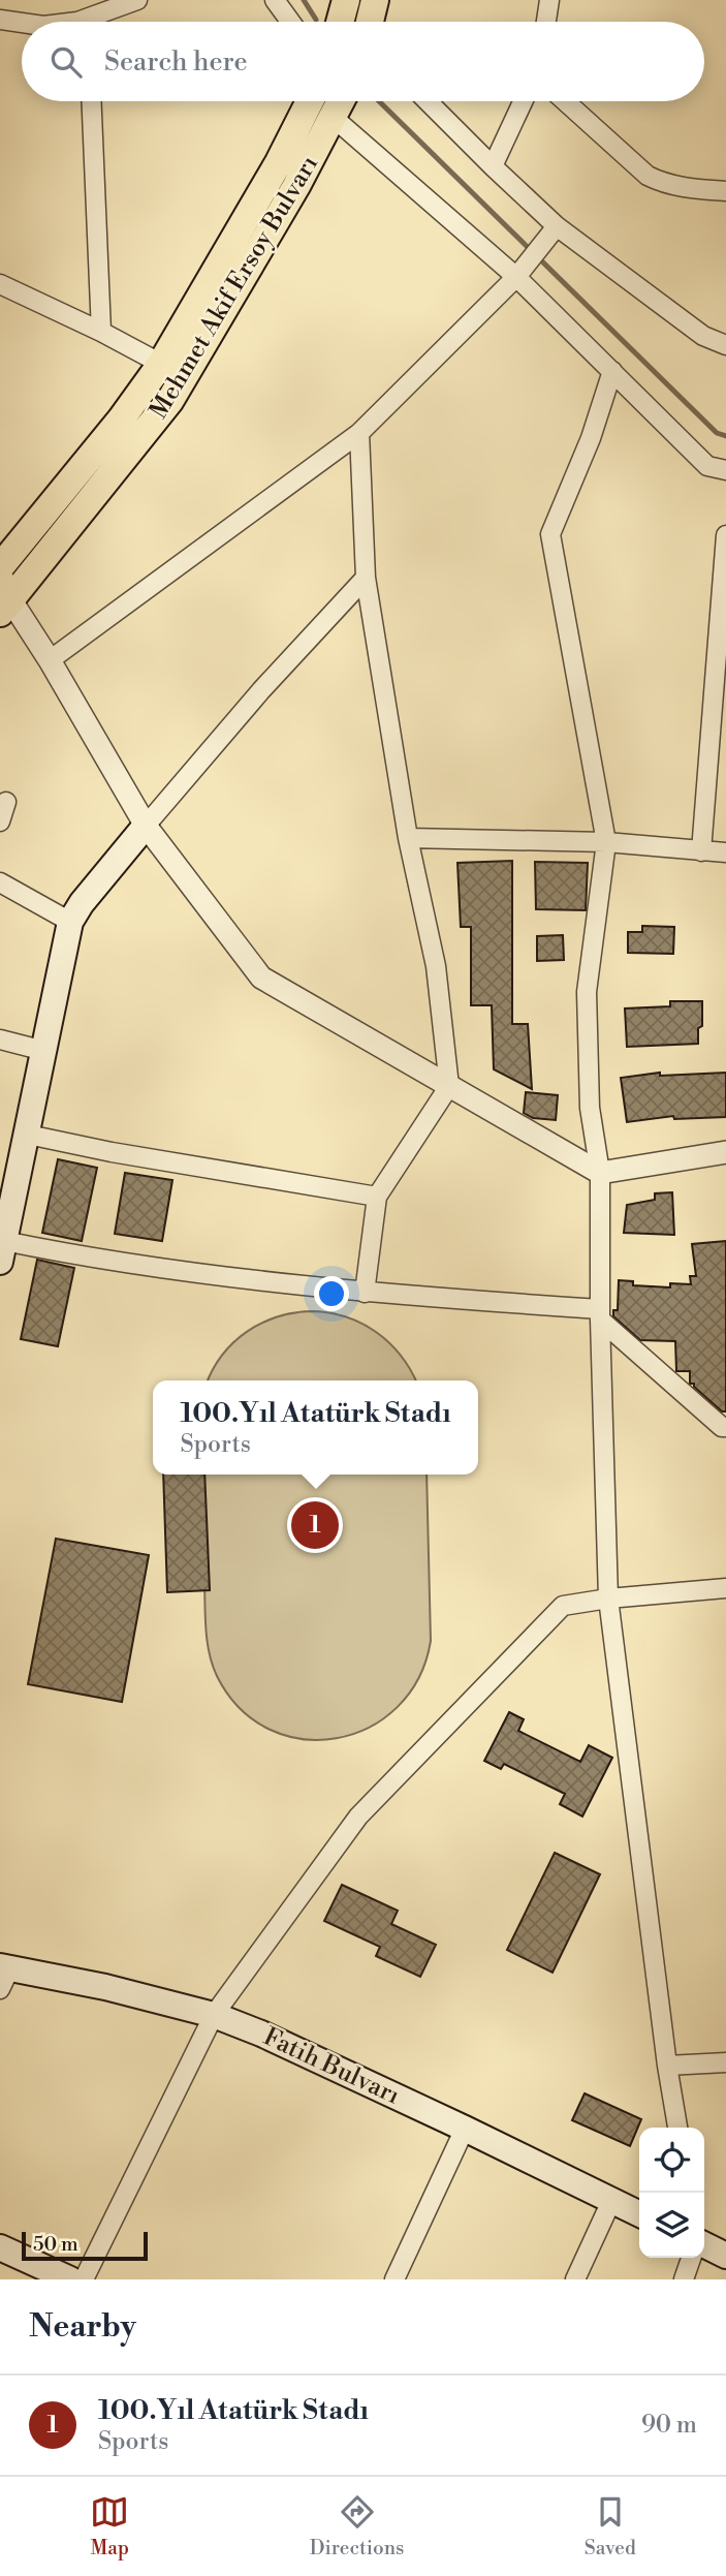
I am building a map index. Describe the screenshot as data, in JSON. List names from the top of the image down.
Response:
{
  "streets": {
    "main road": ["Mehmet Akif Ersoy Bulvarı", "Fatih Bulvarı"]
  },
  "scale_bar": "50 m",
  "page": {
    "search": "Search here",
    "popup": ["100.Yıl Atatürk Stadı", "Sports"],
    "pins": "1",
    "scale": "50 m",
    "heading": "Nearby",
    "list": [
      {
        "mark": "1",
        "name": "100.Yıl Atatürk Stadı",
        "note": "Sports",
        "value": "90 m"
      }
    ],
    "nav": ["Map", "Directions", "Saved"]
  }
}
